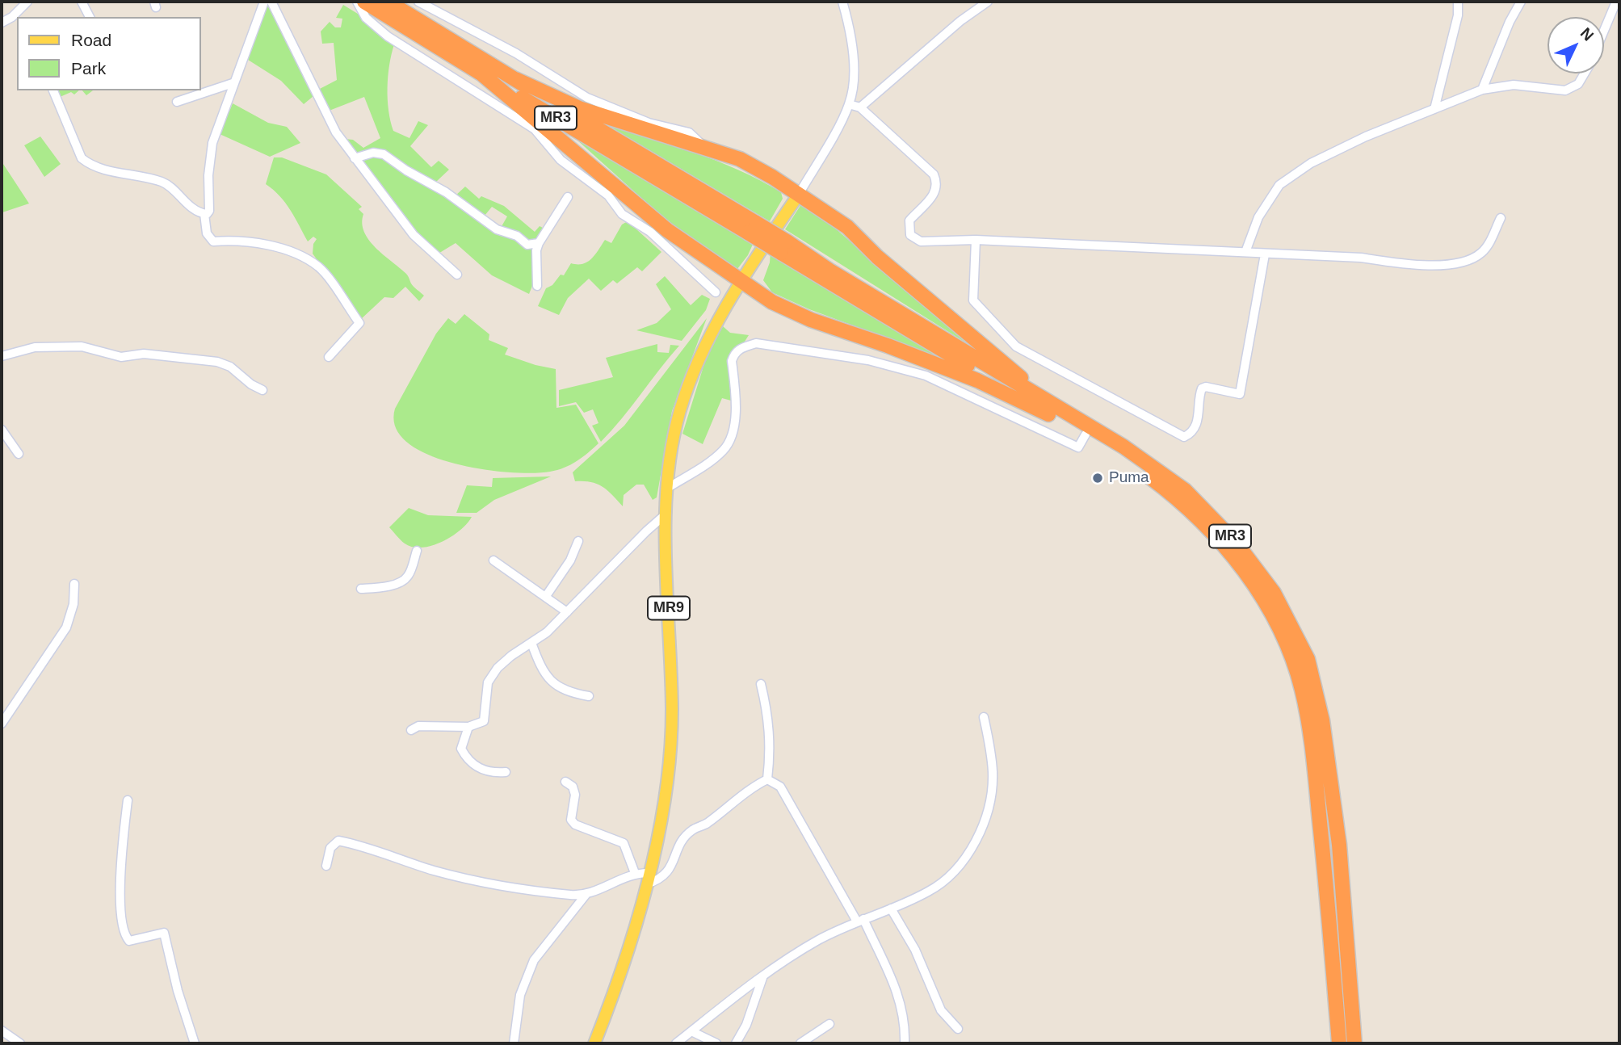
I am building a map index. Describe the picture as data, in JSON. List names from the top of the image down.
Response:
{
  "streets": {
    "highway": ["MR3"],
    "main road": ["MR9"]
  },
  "places": ["Puma"],
  "legend": ["Road", "Park"],
  "north": "top right"
}
